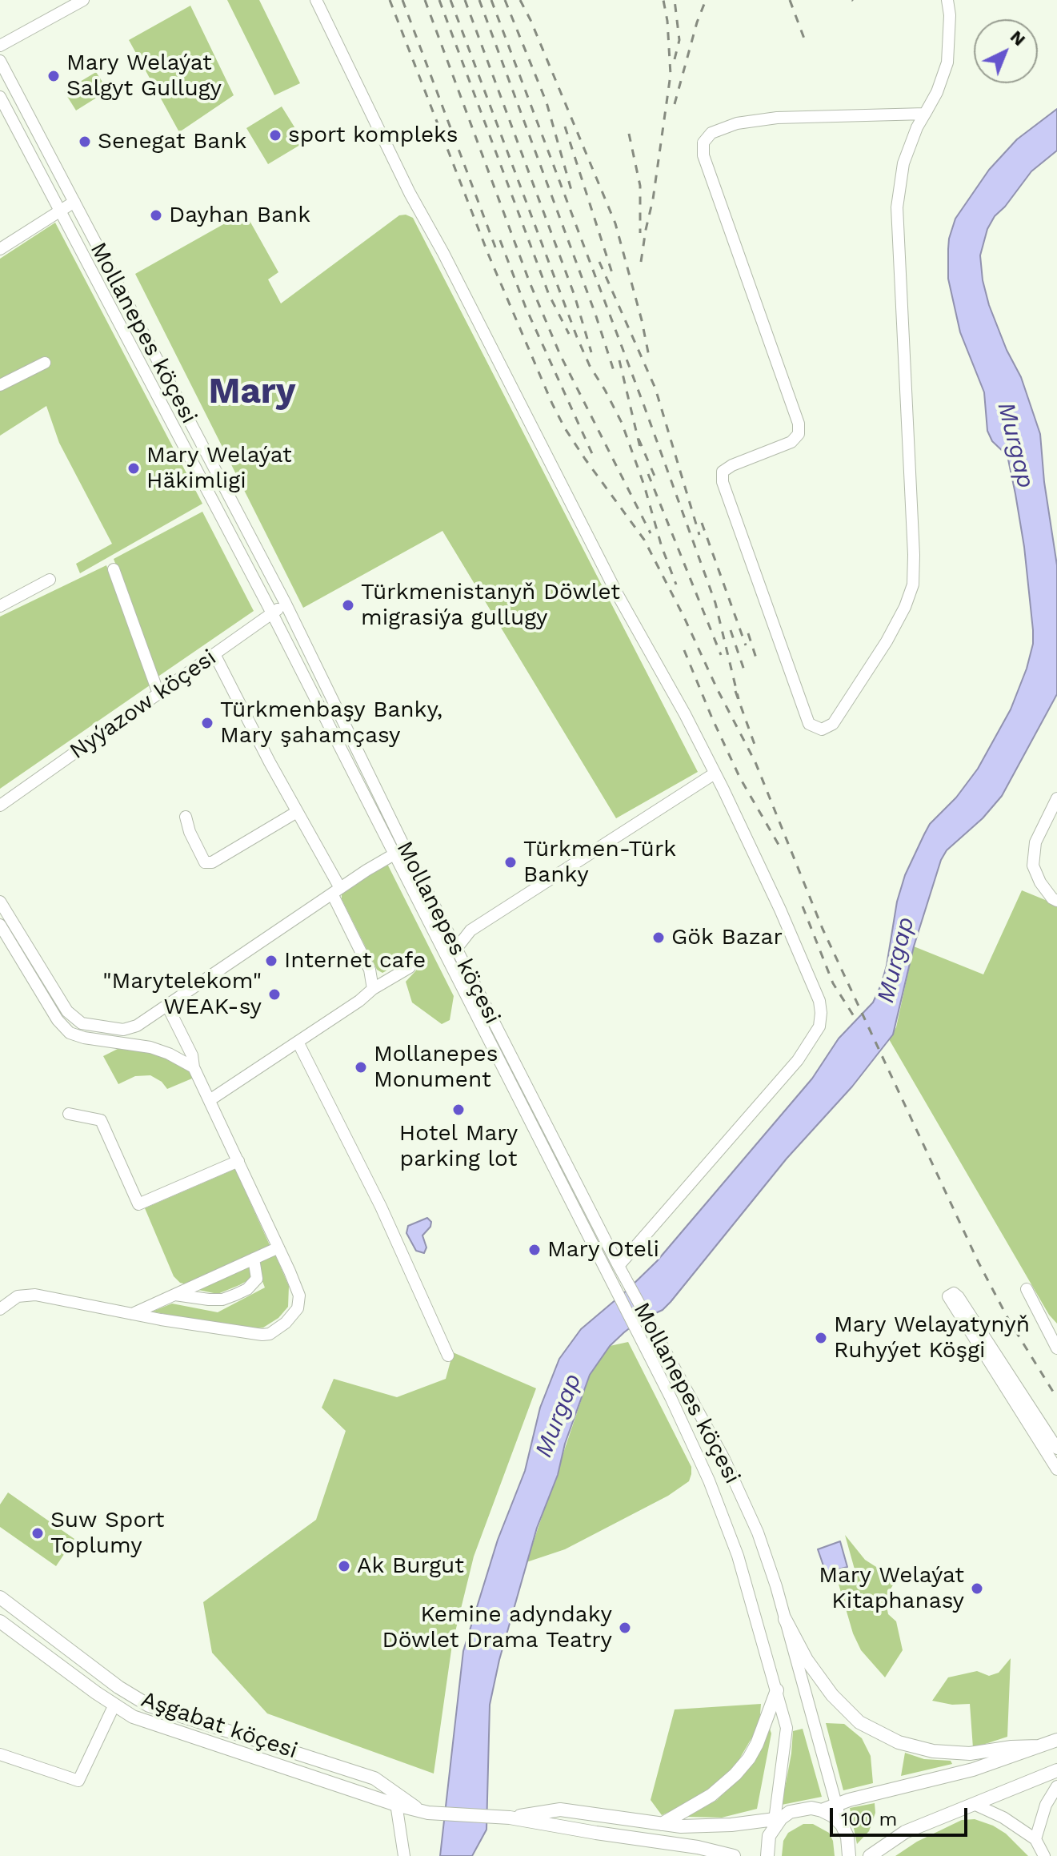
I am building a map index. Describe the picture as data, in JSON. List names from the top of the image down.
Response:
{
  "streets": {
    "main road": ["Aşgabat köçesi"],
    "street": ["Mollanepes köçesi", "Nyýazow köçesi"]
  },
  "crossings": [
    ["Mollanepes köçesi", "Nyýazow köçesi"],
    ["Mollanepes köçesi", "Aşgabat köçesi"]
  ],
  "districts": ["Mary"],
  "water": ["Murgap"],
  "places": [
    "Mary Welaýat Salgyt Gullugy",
    "sport kompleks",
    "Senegat Bank",
    "Dayhan Bank",
    "Mary Welaýat Häkimligi",
    "Türkmenistanyň Döwlet migrasiýa gullugy",
    "Türkmenbaşy Banky, Mary şahamçasy",
    "Türkmen-Türk Banky",
    "Gök Bazar",
    "Internet cafe",
    "\"Marytelekom\" WEAK-sy",
    "Mollanepes Monument",
    "Hotel Mary parking lot",
    "Mary Oteli",
    "Mary Welayatynyň Ruhyýet Köşgi",
    "Suw Sport Toplumy",
    "Ak Burgut",
    "Mary Welaýat Kitaphanasy",
    "Kemine adyndaky Döwlet Drama Teatry"
  ],
  "scale_bar": "100 m",
  "north": "top right"
}
